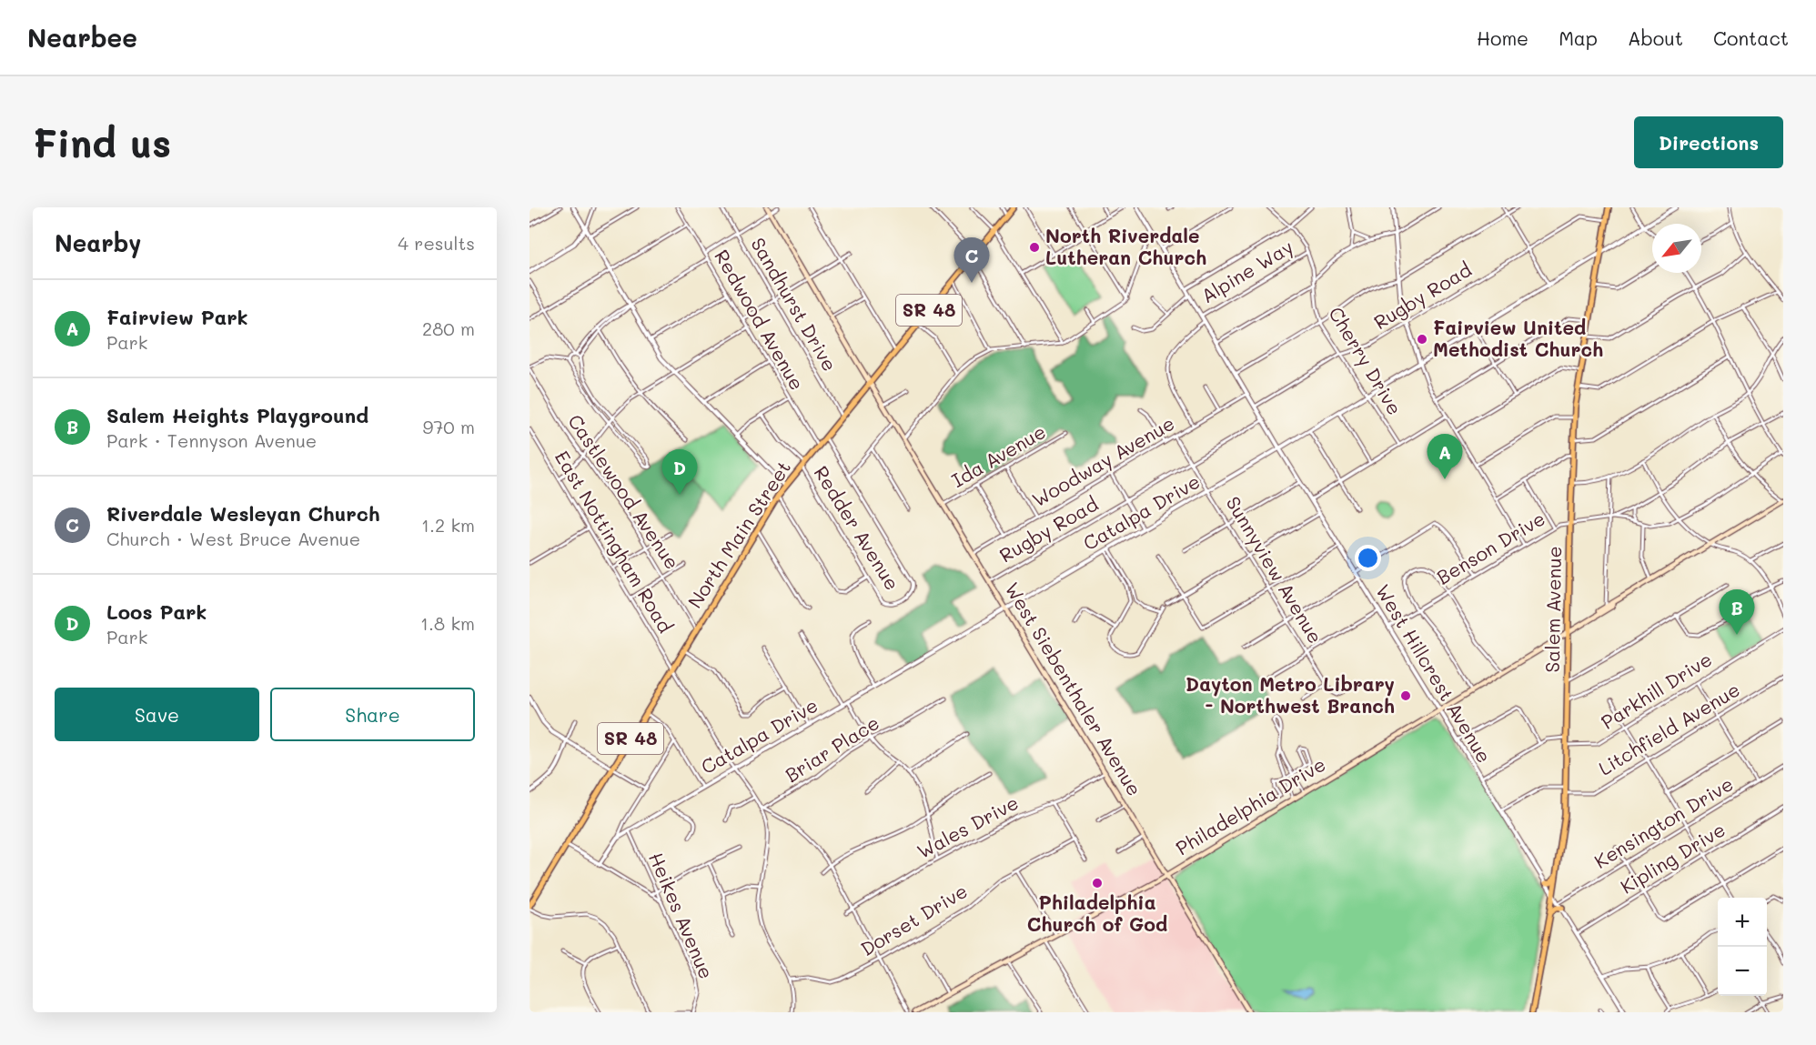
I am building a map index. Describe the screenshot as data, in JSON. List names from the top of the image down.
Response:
{
  "streets": {
    "main road": [
      "SR 48",
      "North Main Street",
      "Salem Avenue",
      "West Siebenthaler Avenue",
      "Philadelphia Drive"
    ],
    "street": [
      "Alpine Way",
      "Rugby Road",
      "Sandhurst Drive",
      "Redwood Avenue",
      "Cherry Drive",
      "Ida Avenue",
      "Woodway Avenue",
      "Castlewood Avenue",
      "Catalpa Drive",
      "Redder Avenue",
      "East Nottingham Road",
      "Benson Drive",
      "Sunnyview Avenue",
      "West Hillcrest Avenue",
      "Parkhill Drive",
      "Litchfield Avenue",
      "Briar Place",
      "Kensington Drive",
      "Wales Drive",
      "Kipling Drive",
      "Heikes Avenue",
      "Dorset Drive"
    ]
  },
  "crossings": [
    ["Alpine Way", "Cherry Drive"],
    ["Alpine Way", "West Hillcrest Avenue"],
    ["Rugby Road", "Cherry Drive"],
    ["Rugby Road", "Sunnyview Avenue"],
    ["Rugby Road", "Salem Avenue"],
    ["Rugby Road", "West Hillcrest Avenue"],
    ["Rugby Road", "West Siebenthaler Avenue"],
    ["Sandhurst Drive", "North Main Street"],
    ["Redwood Avenue", "North Main Street"],
    ["Cherry Drive", "Catalpa Drive"],
    ["Ida Avenue", "West Siebenthaler Avenue"],
    ["Woodway Avenue", "Sunnyview Avenue"],
    ["Woodway Avenue", "West Hillcrest Avenue"],
    ["Woodway Avenue", "West Siebenthaler Avenue"],
    ["Castlewood Avenue", "North Main Street"],
    ["Catalpa Drive", "East Nottingham Road"],
    ["Catalpa Drive", "Sunnyview Avenue"],
    ["Catalpa Drive", "Salem Avenue"],
    ["Catalpa Drive", "West Hillcrest Avenue"],
    ["Catalpa Drive", "West Siebenthaler Avenue"],
    ["Catalpa Drive", "Heikes Avenue"],
    ["Redder Avenue", "North Main Street"],
    ["North Main Street", "East Nottingham Road"],
    ["North Main Street", "West Siebenthaler Avenue"],
    ["Benson Drive", "Salem Avenue"],
    ["Benson Drive", "West Hillcrest Avenue"],
    ["Salem Avenue", "West Hillcrest Avenue"],
    ["Salem Avenue", "Parkhill Drive"],
    ["Salem Avenue", "Litchfield Avenue"],
    ["Salem Avenue", "Philadelphia Drive"],
    ["West Hillcrest Avenue", "Litchfield Avenue"],
    ["West Hillcrest Avenue", "Philadelphia Drive"],
    ["West Hillcrest Avenue", "Kensington Drive"],
    ["West Hillcrest Avenue", "Kipling Drive"],
    ["West Siebenthaler Avenue", "Philadelphia Drive"],
    ["West Siebenthaler Avenue", "Wales Drive"]
  ],
  "places": [
    "North Riverdale Lutheran Church",
    "Fairview United Methodist Church",
    "Dayton Metro Library - Northwest Branch",
    "Philadelphia Church of God"
  ],
  "north": "bottom left",
  "page": {
    "header": "Nearbee",
    "nav": [
      "Home",
      "Map",
      "About",
      "Contact"
    ],
    "buttons": [
      "Directions",
      ["Save", "Share"]
    ],
    "title": "Find us",
    "heading": ["Nearby", "4 results"],
    "pins": [
      "C",
      "A",
      "D",
      "B"
    ],
    "list": [
      {
        "mark": "A",
        "name": "Fairview Park",
        "note": "Park",
        "value": "280 m"
      },
      {
        "mark": "B",
        "name": "Salem Heights Playground",
        "note": "Park · Tennyson Avenue",
        "value": "970 m"
      },
      {
        "mark": "C",
        "name": "Riverdale Wesleyan Church",
        "note": "Church · West Bruce Avenue",
        "value": "1.2 km"
      },
      {
        "mark": "D",
        "name": "Loos Park",
        "note": "Park",
        "value": "1.8 km"
      }
    ],
    "map_buttons": ["+", "−"]
  }
}
